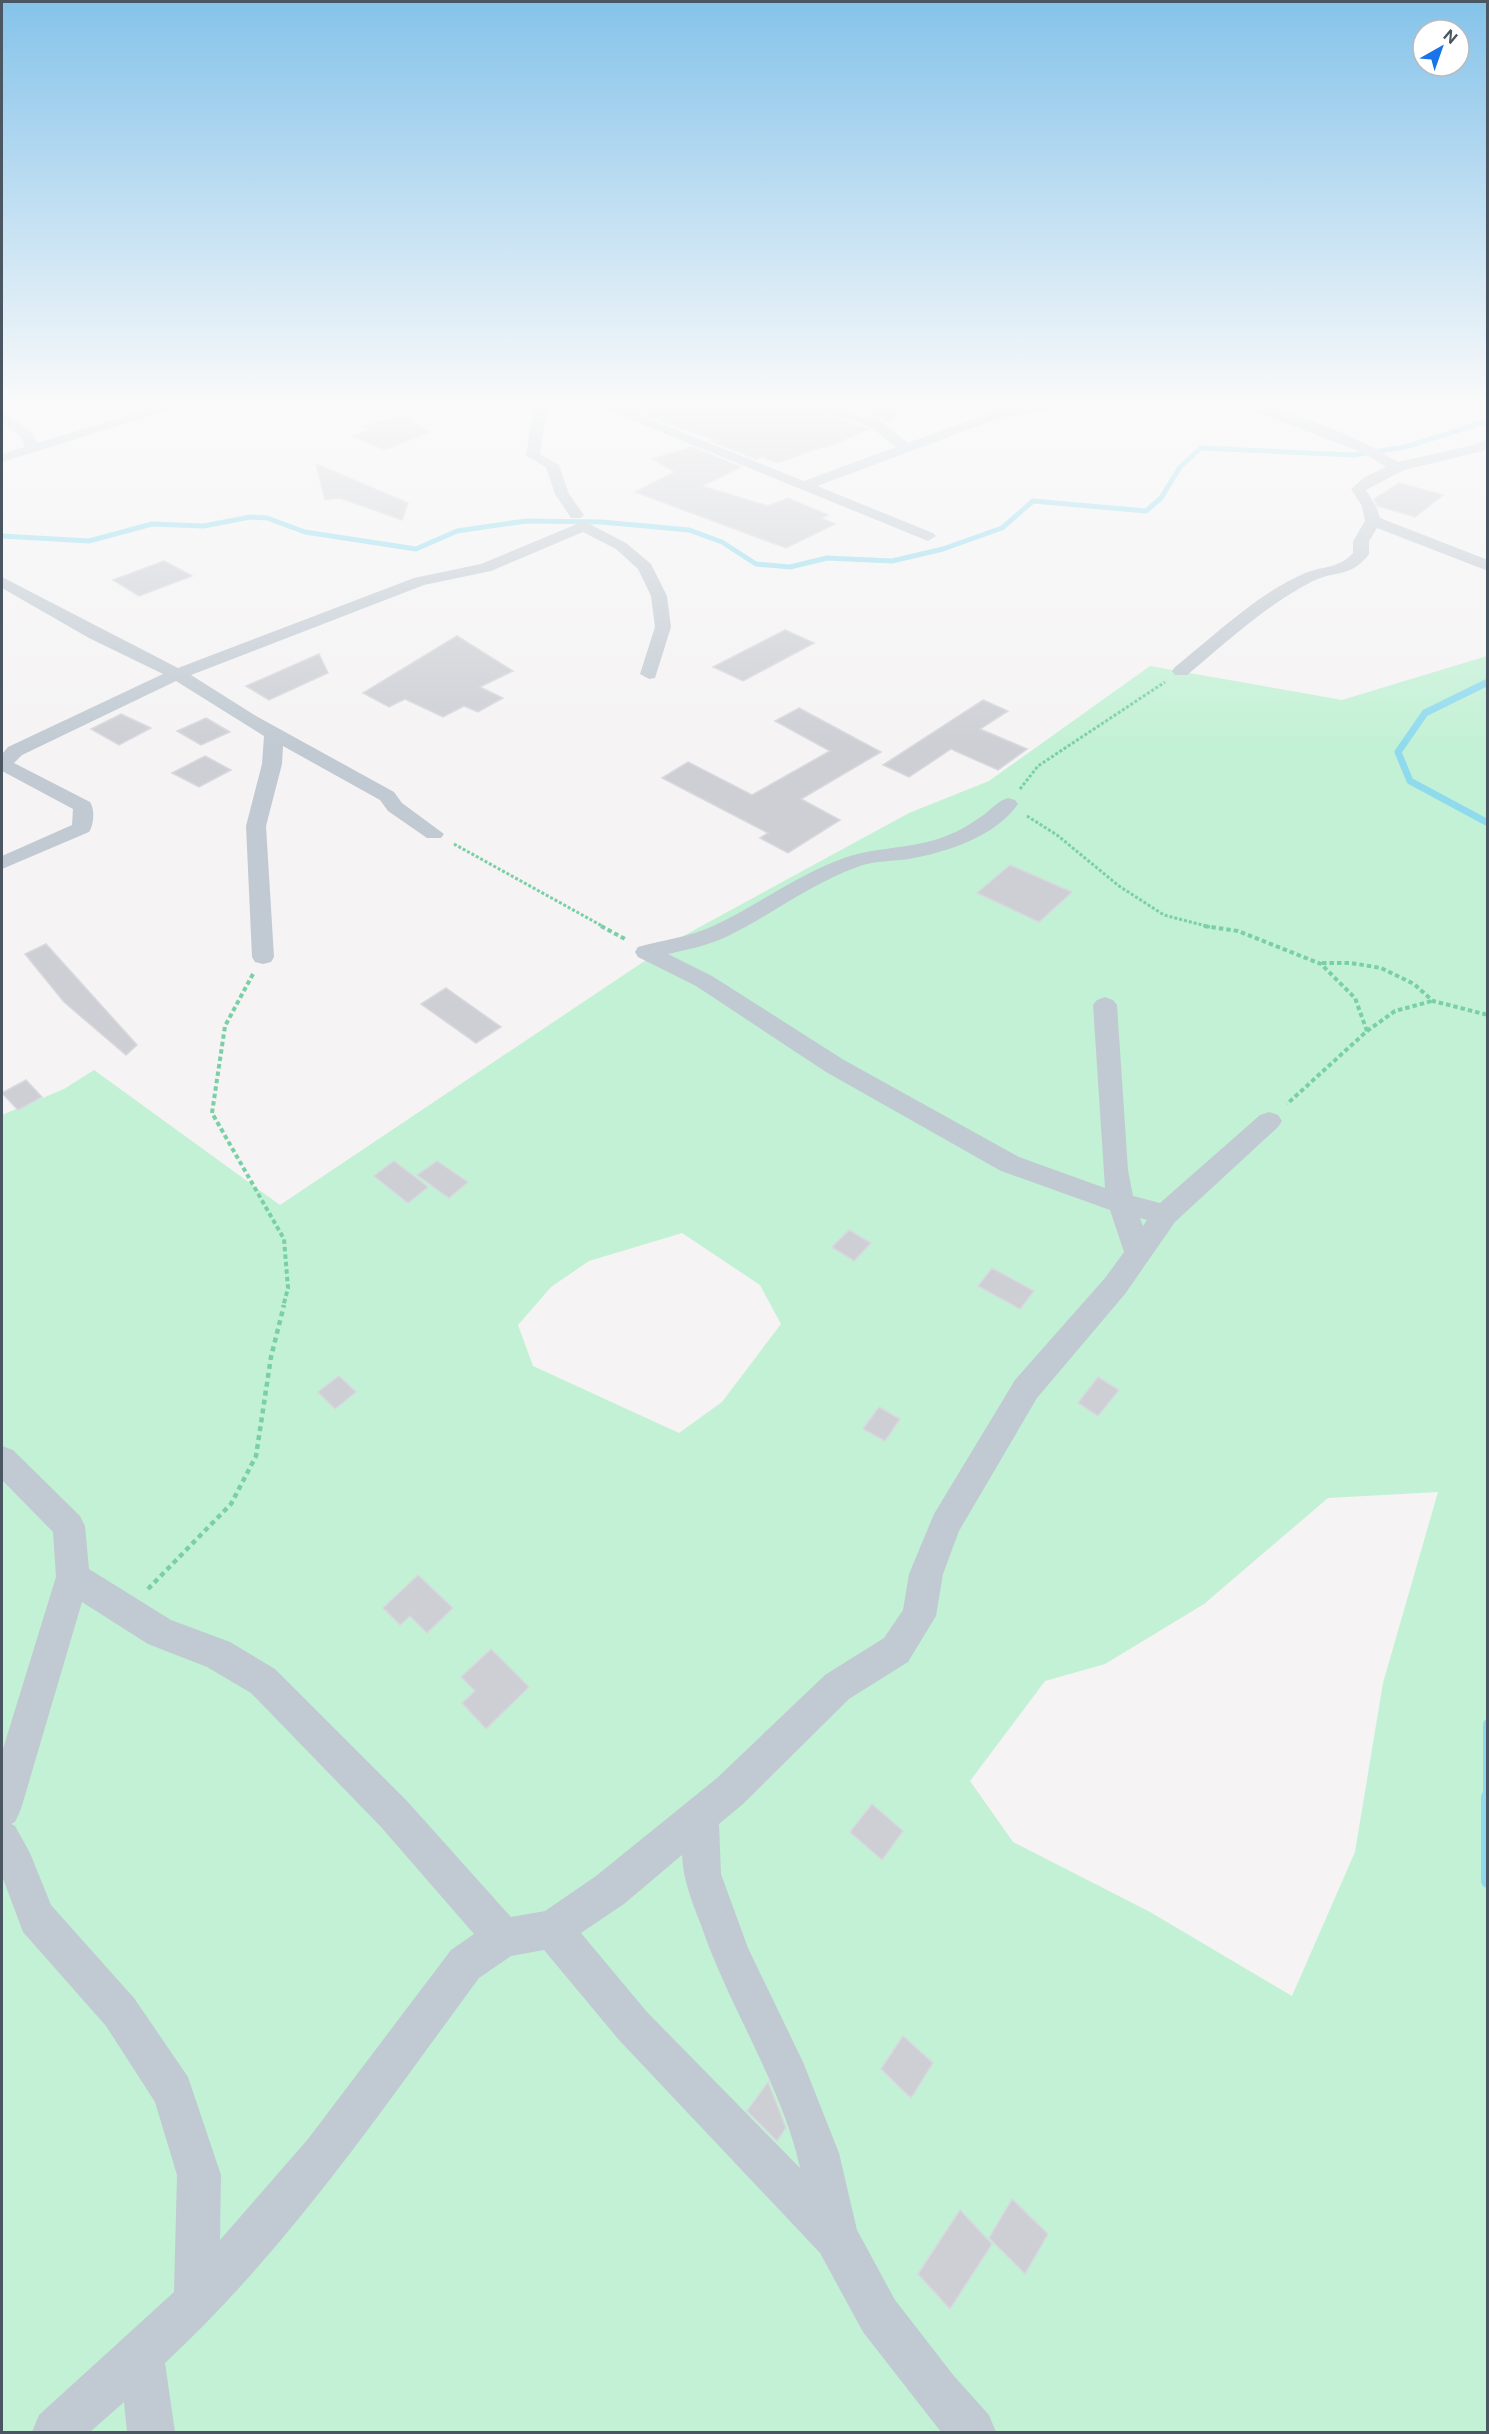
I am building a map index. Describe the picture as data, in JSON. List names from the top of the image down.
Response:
{
  "north": "top right"
}
